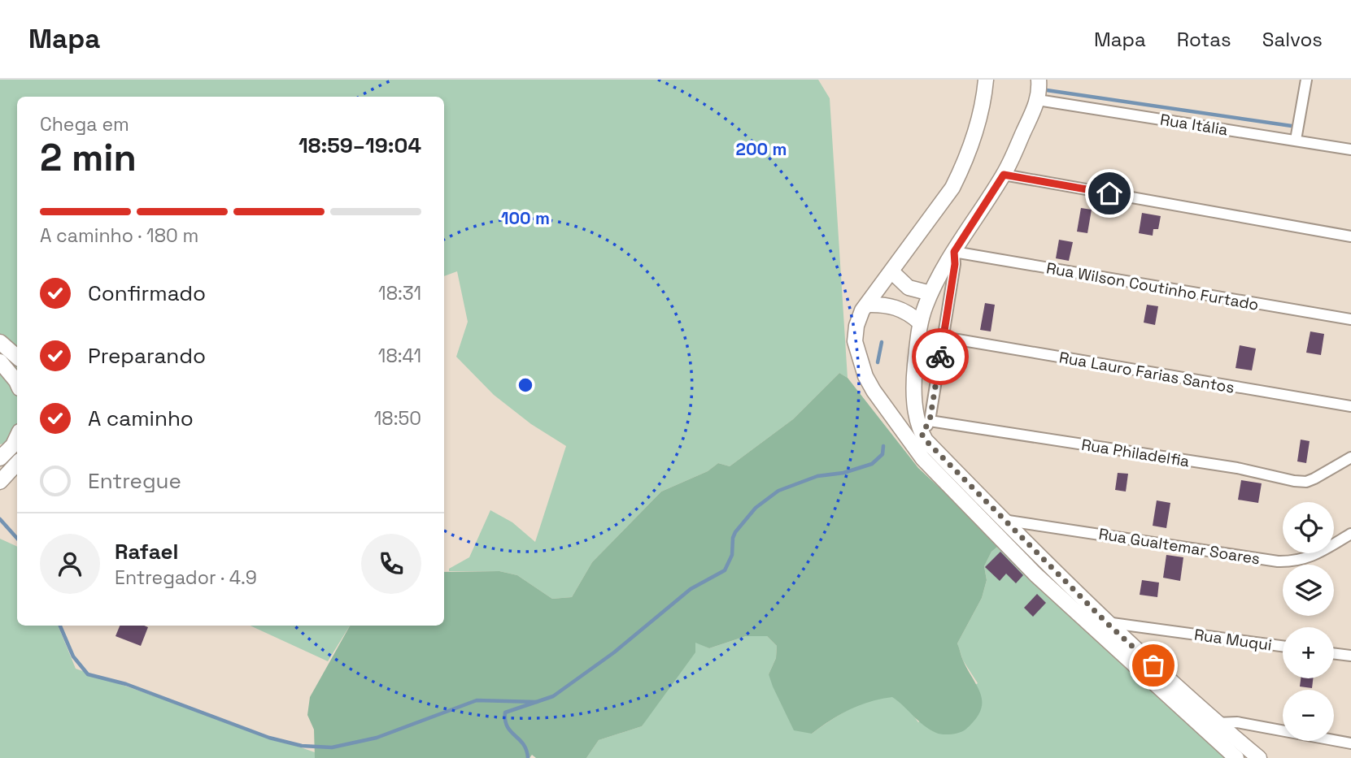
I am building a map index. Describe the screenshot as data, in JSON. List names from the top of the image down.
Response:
{
  "streets": {
    "street": [
      "Rua Itália",
      "Rua Wilson Coutinho Furtado",
      "Rua Lauro Farias Santos",
      "Rua Philadelfia",
      "Rua Gualtemar Soares",
      "Rua Muqui"
    ]
  },
  "page": {
    "header": "Mapa",
    "nav": ["Mapa", "Rotas", "Salvos"],
    "heading": ["2 min", "Chega em", "18:59–19:04"],
    "panel": ["Rafael", "Entregador · 4.9"],
    "bar": "A caminho · 180 m",
    "list": [
      ["Confirmado", "18:31"],
      ["Preparando", "18:41"],
      ["A caminho", "18:50"],
      "Entregue"
    ],
    "map_buttons": ["+", "−"]
  },
  "rings": ["200 m", "100 m"]
}
